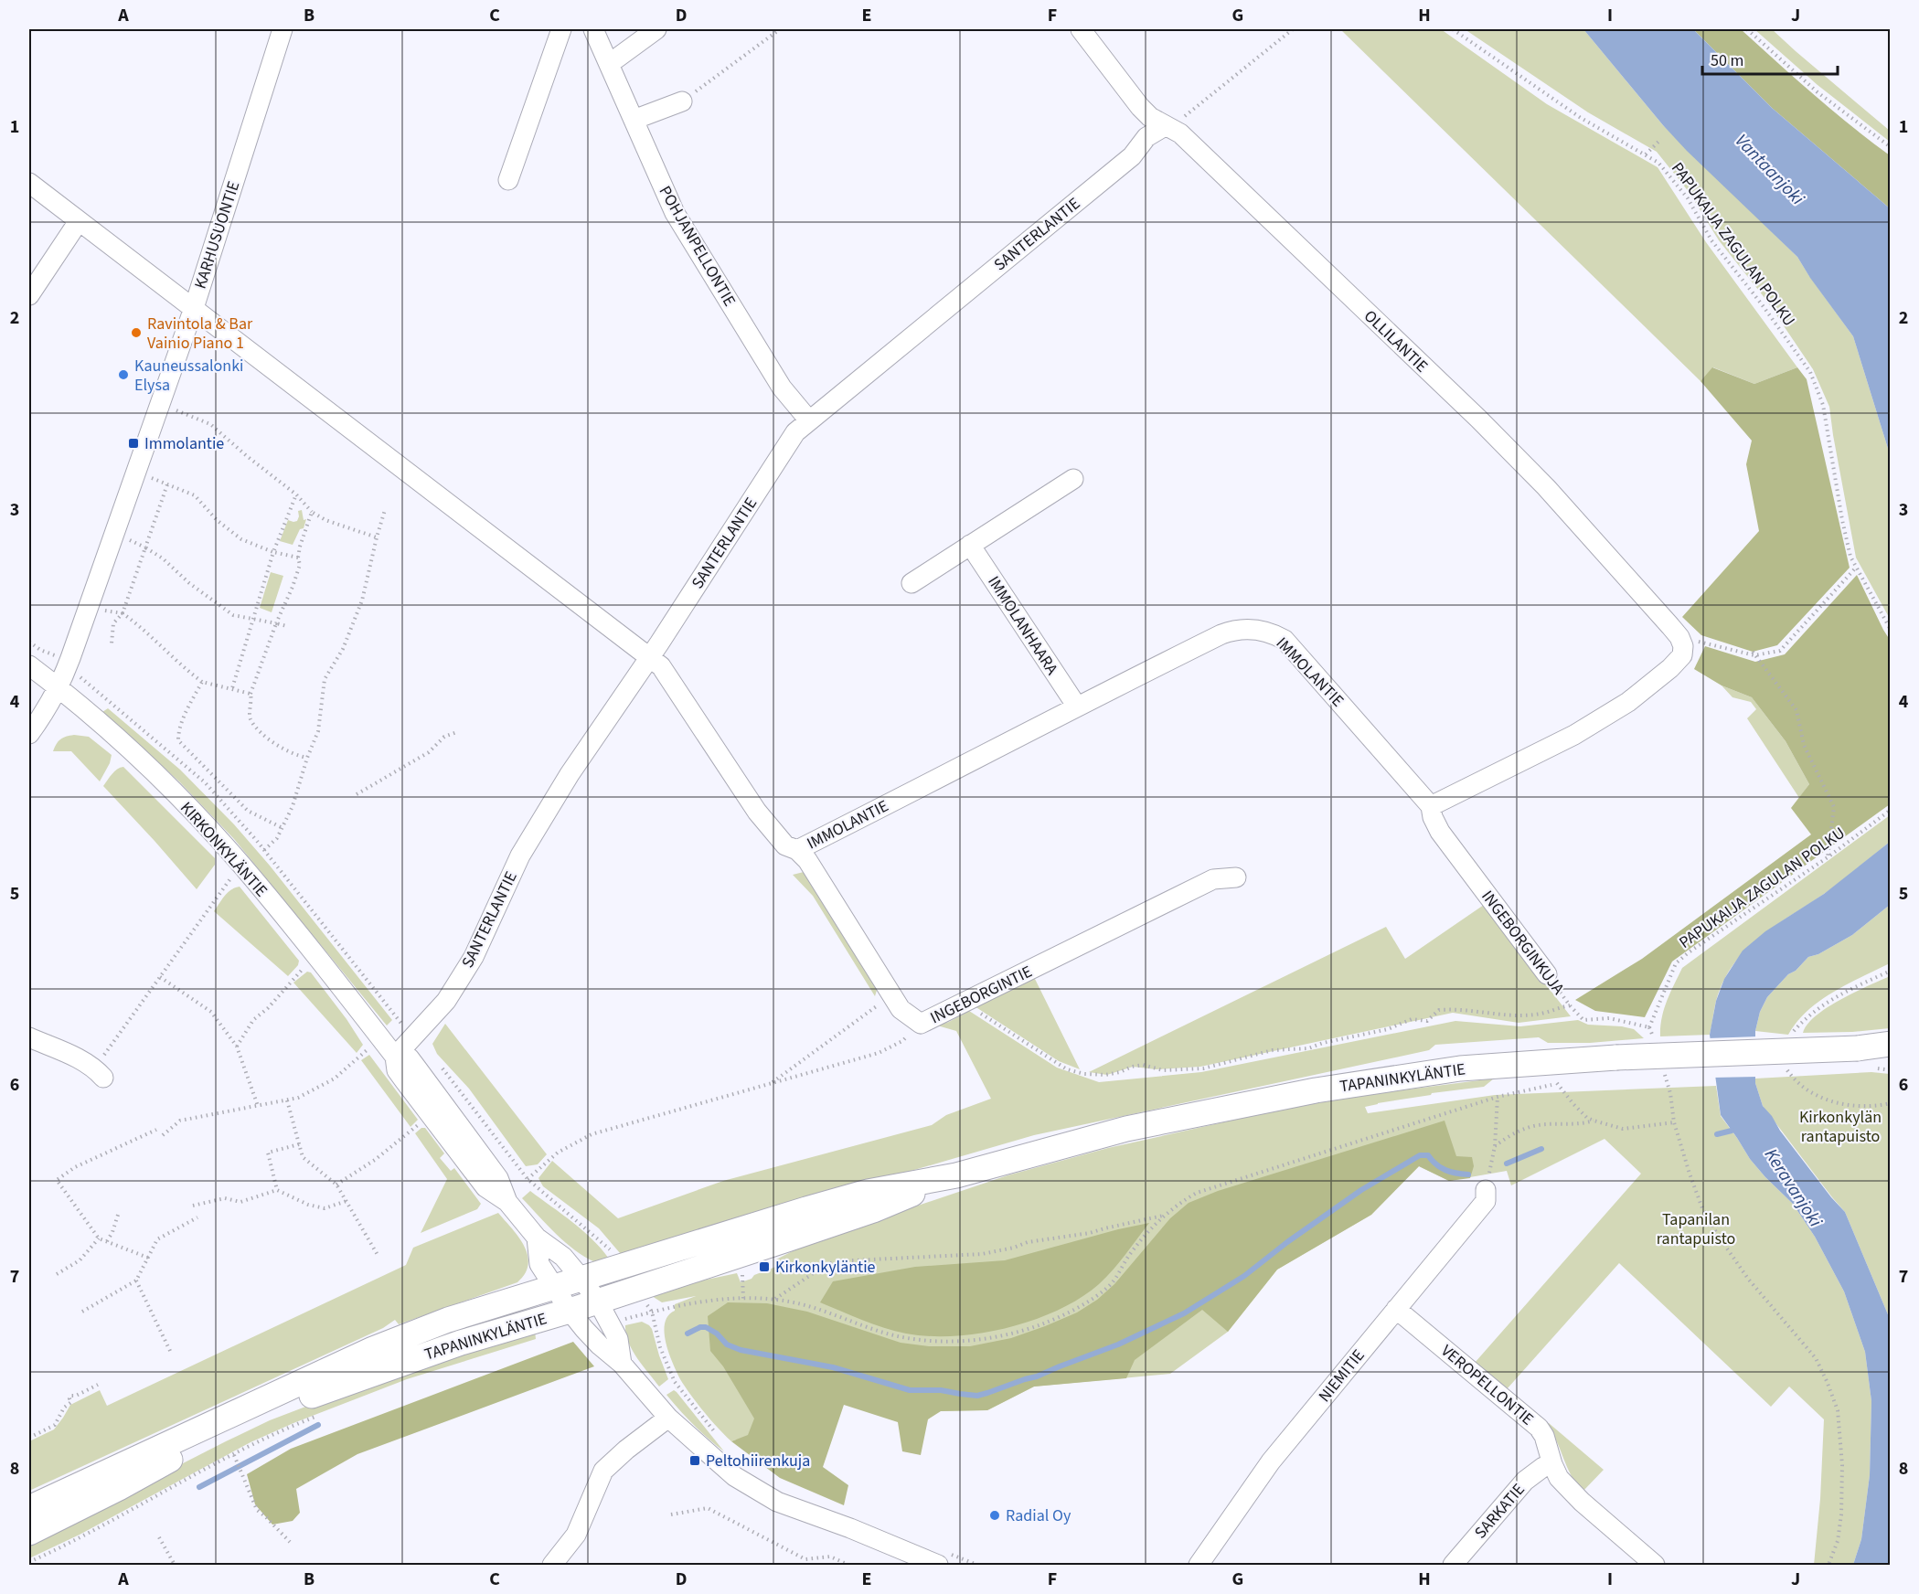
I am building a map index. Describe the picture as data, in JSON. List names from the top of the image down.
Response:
{
  "streets": {
    "main road": ["TAPANINKYLÄNTIE"],
    "street": [
      "SANTERLANTIE",
      "KARHUSUONTIE",
      "POHJANPELLONTIE",
      "OLLILANTIE",
      "IMMOLANHAARA",
      "IMMOLANTIE",
      "KIRKONKYLÄNTIE",
      "INGEBORGINKUJA",
      "INGEBORGINTIE",
      "NIEMITIE",
      "VEROPELLONTIE",
      "SARKATIE"
    ],
    "path": ["PAPUKAIJA ZAGULAN POLKU"]
  },
  "crossings": [
    ["SANTERLANTIE", "POHJANPELLONTIE"],
    ["SANTERLANTIE", "OLLILANTIE"],
    ["SANTERLANTIE", "IMMOLANTIE"],
    ["SANTERLANTIE", "KIRKONKYLÄNTIE"],
    ["KARHUSUONTIE", "IMMOLANTIE"],
    ["KARHUSUONTIE", "KIRKONKYLÄNTIE"],
    ["PAPUKAIJA ZAGULAN POLKU", "INGEBORGINKUJA"],
    ["IMMOLANHAARA", "IMMOLANTIE"],
    ["IMMOLANTIE", "INGEBORGINKUJA"],
    ["IMMOLANTIE", "INGEBORGINTIE"],
    ["KIRKONKYLÄNTIE", "TAPANINKYLÄNTIE"],
    ["NIEMITIE", "VEROPELLONTIE"],
    ["VEROPELLONTIE", "SARKATIE"]
  ],
  "water": ["Vantaanjoki", "Keravanjoki"],
  "parks": ["Kirkonkylän rantapuisto", "Tapanilan rantapuisto"],
  "places": {
    "other": ["Ravintola & Bar Vainio Piano 1", "Kauneussalonki Elysa", "Radial Oy"],
    "transit": ["Immolantie", "Kirkonkyläntie", "Peltohiirenkuja"]
  },
  "scale_bar": "50 m",
  "grid": {
    "columns": [
      "A",
      "B",
      "C",
      "D",
      "E",
      "F",
      "G",
      "H",
      "I",
      "J"
    ],
    "rows": [
      "1",
      "2",
      "3",
      "4",
      "5",
      "6",
      "7",
      "8"
    ]
  }
}
